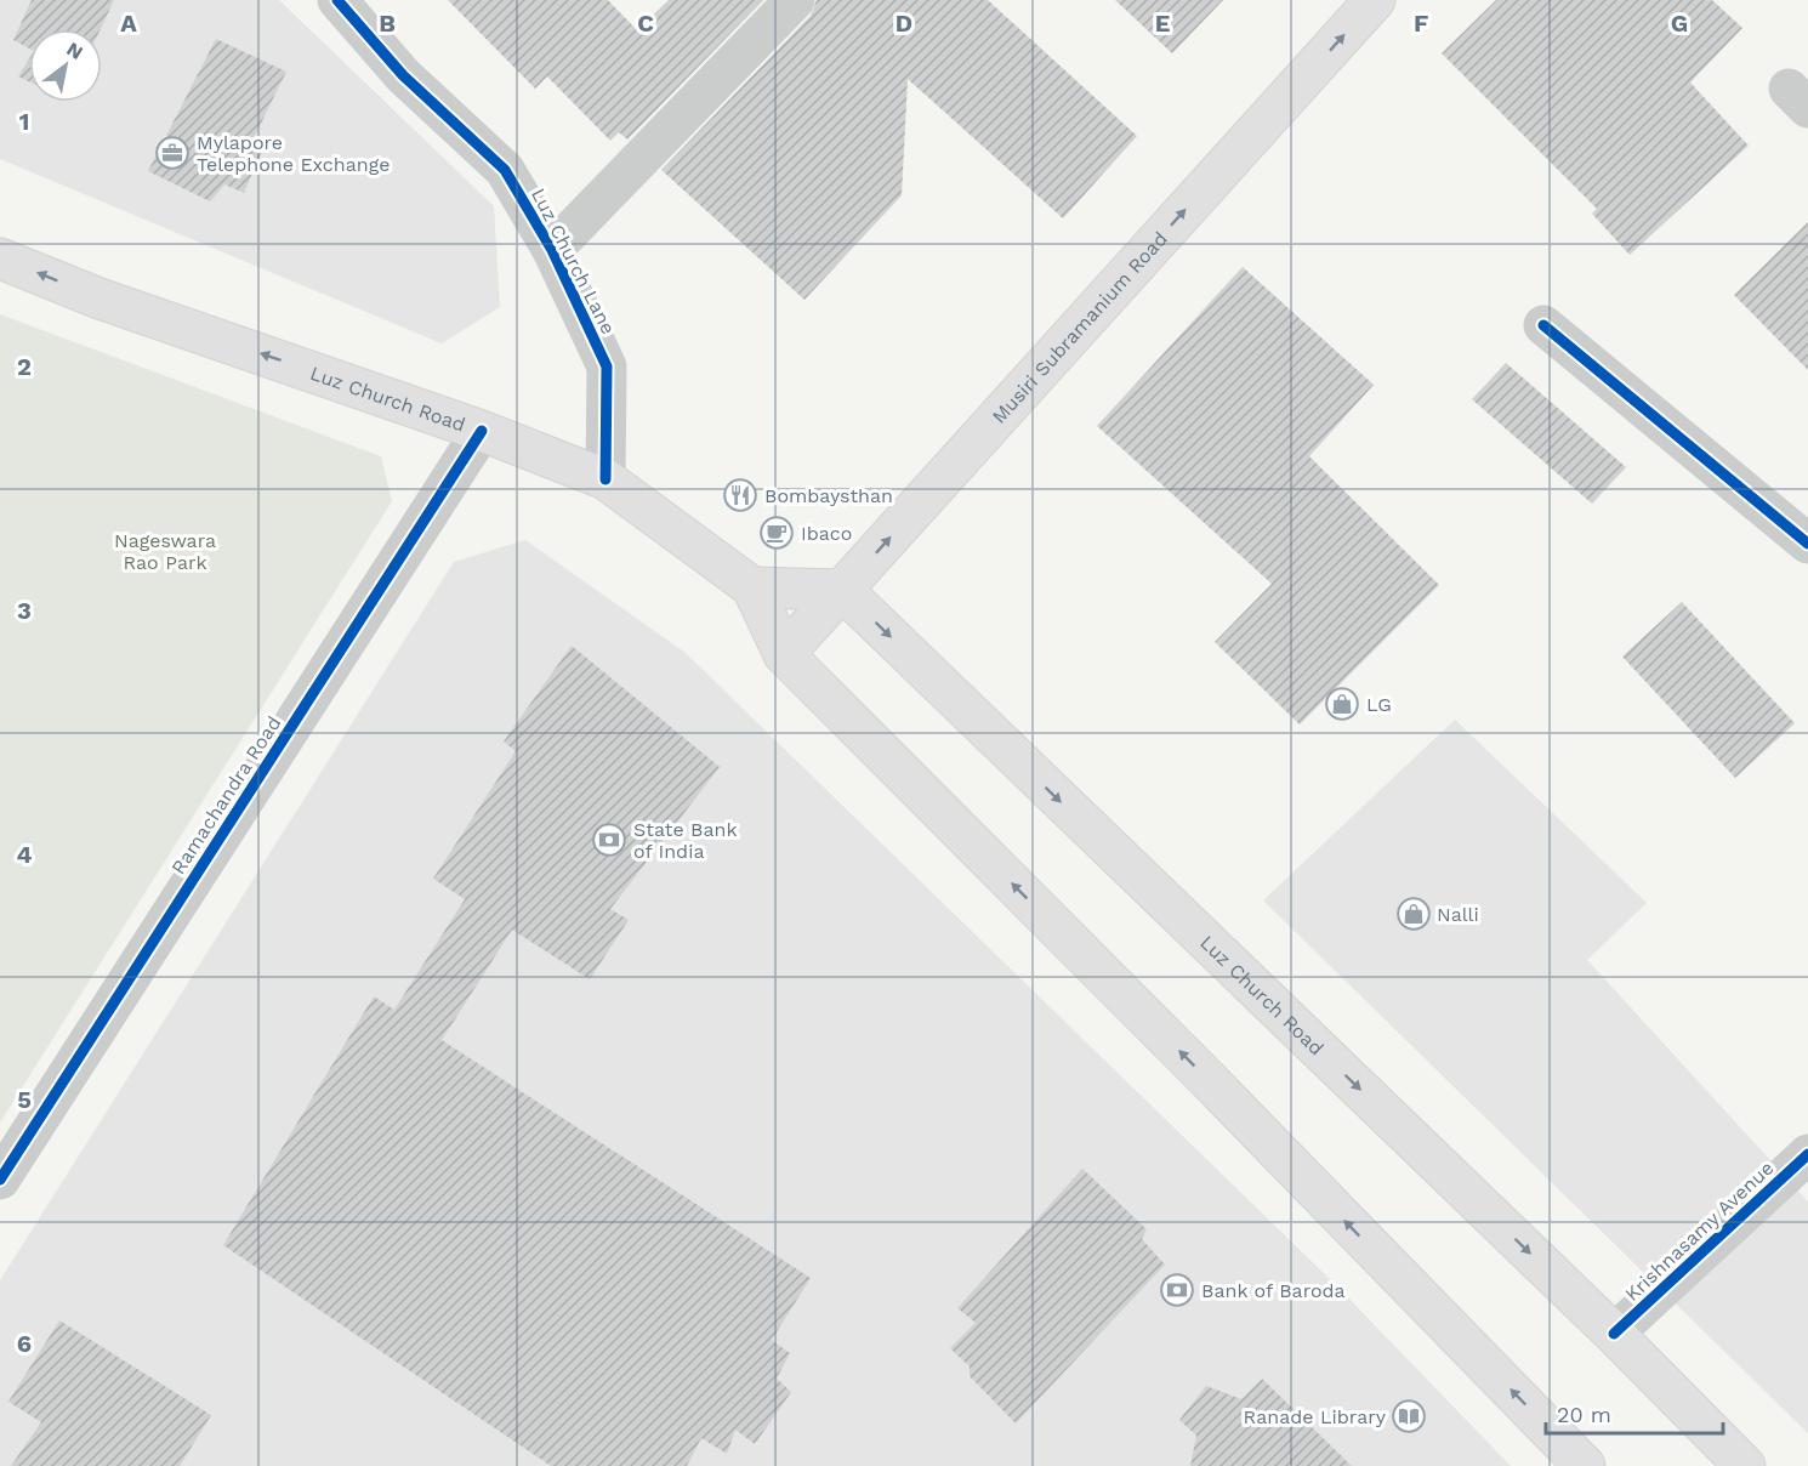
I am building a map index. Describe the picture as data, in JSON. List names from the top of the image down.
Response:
{
  "streets": {
    "main road": ["Musiri Subramanium Road", "Luz Church Road"],
    "street": ["Luz Church Lane", "Ramachandra Road", "Krishnasamy Avenue"]
  },
  "crossings": [
    ["Luz Church Lane", "Luz Church Road"],
    ["Musiri Subramanium Road", "Luz Church Road"],
    ["Luz Church Road", "Ramachandra Road"],
    ["Luz Church Road", "Krishnasamy Avenue"]
  ],
  "one_way": ["Musiri Subramanium Road"],
  "parks": ["Nageswara Rao Park"],
  "places": {
    "office": ["Mylapore Telephone Exchange"],
    "restaurant": ["Bombaysthan"],
    "cafe": ["Ibaco"],
    "shop": ["LG", "Nalli"],
    "bank": ["State Bank of India", "Bank of Baroda"],
    "library": ["Ranade Library"]
  },
  "scale_bar": "20 m",
  "north": "top right",
  "grid": {
    "columns": [
      "A",
      "B",
      "C",
      "D",
      "E",
      "F",
      "G"
    ],
    "rows": [
      "1",
      "2",
      "3",
      "4",
      "5",
      "6"
    ]
  }
}
